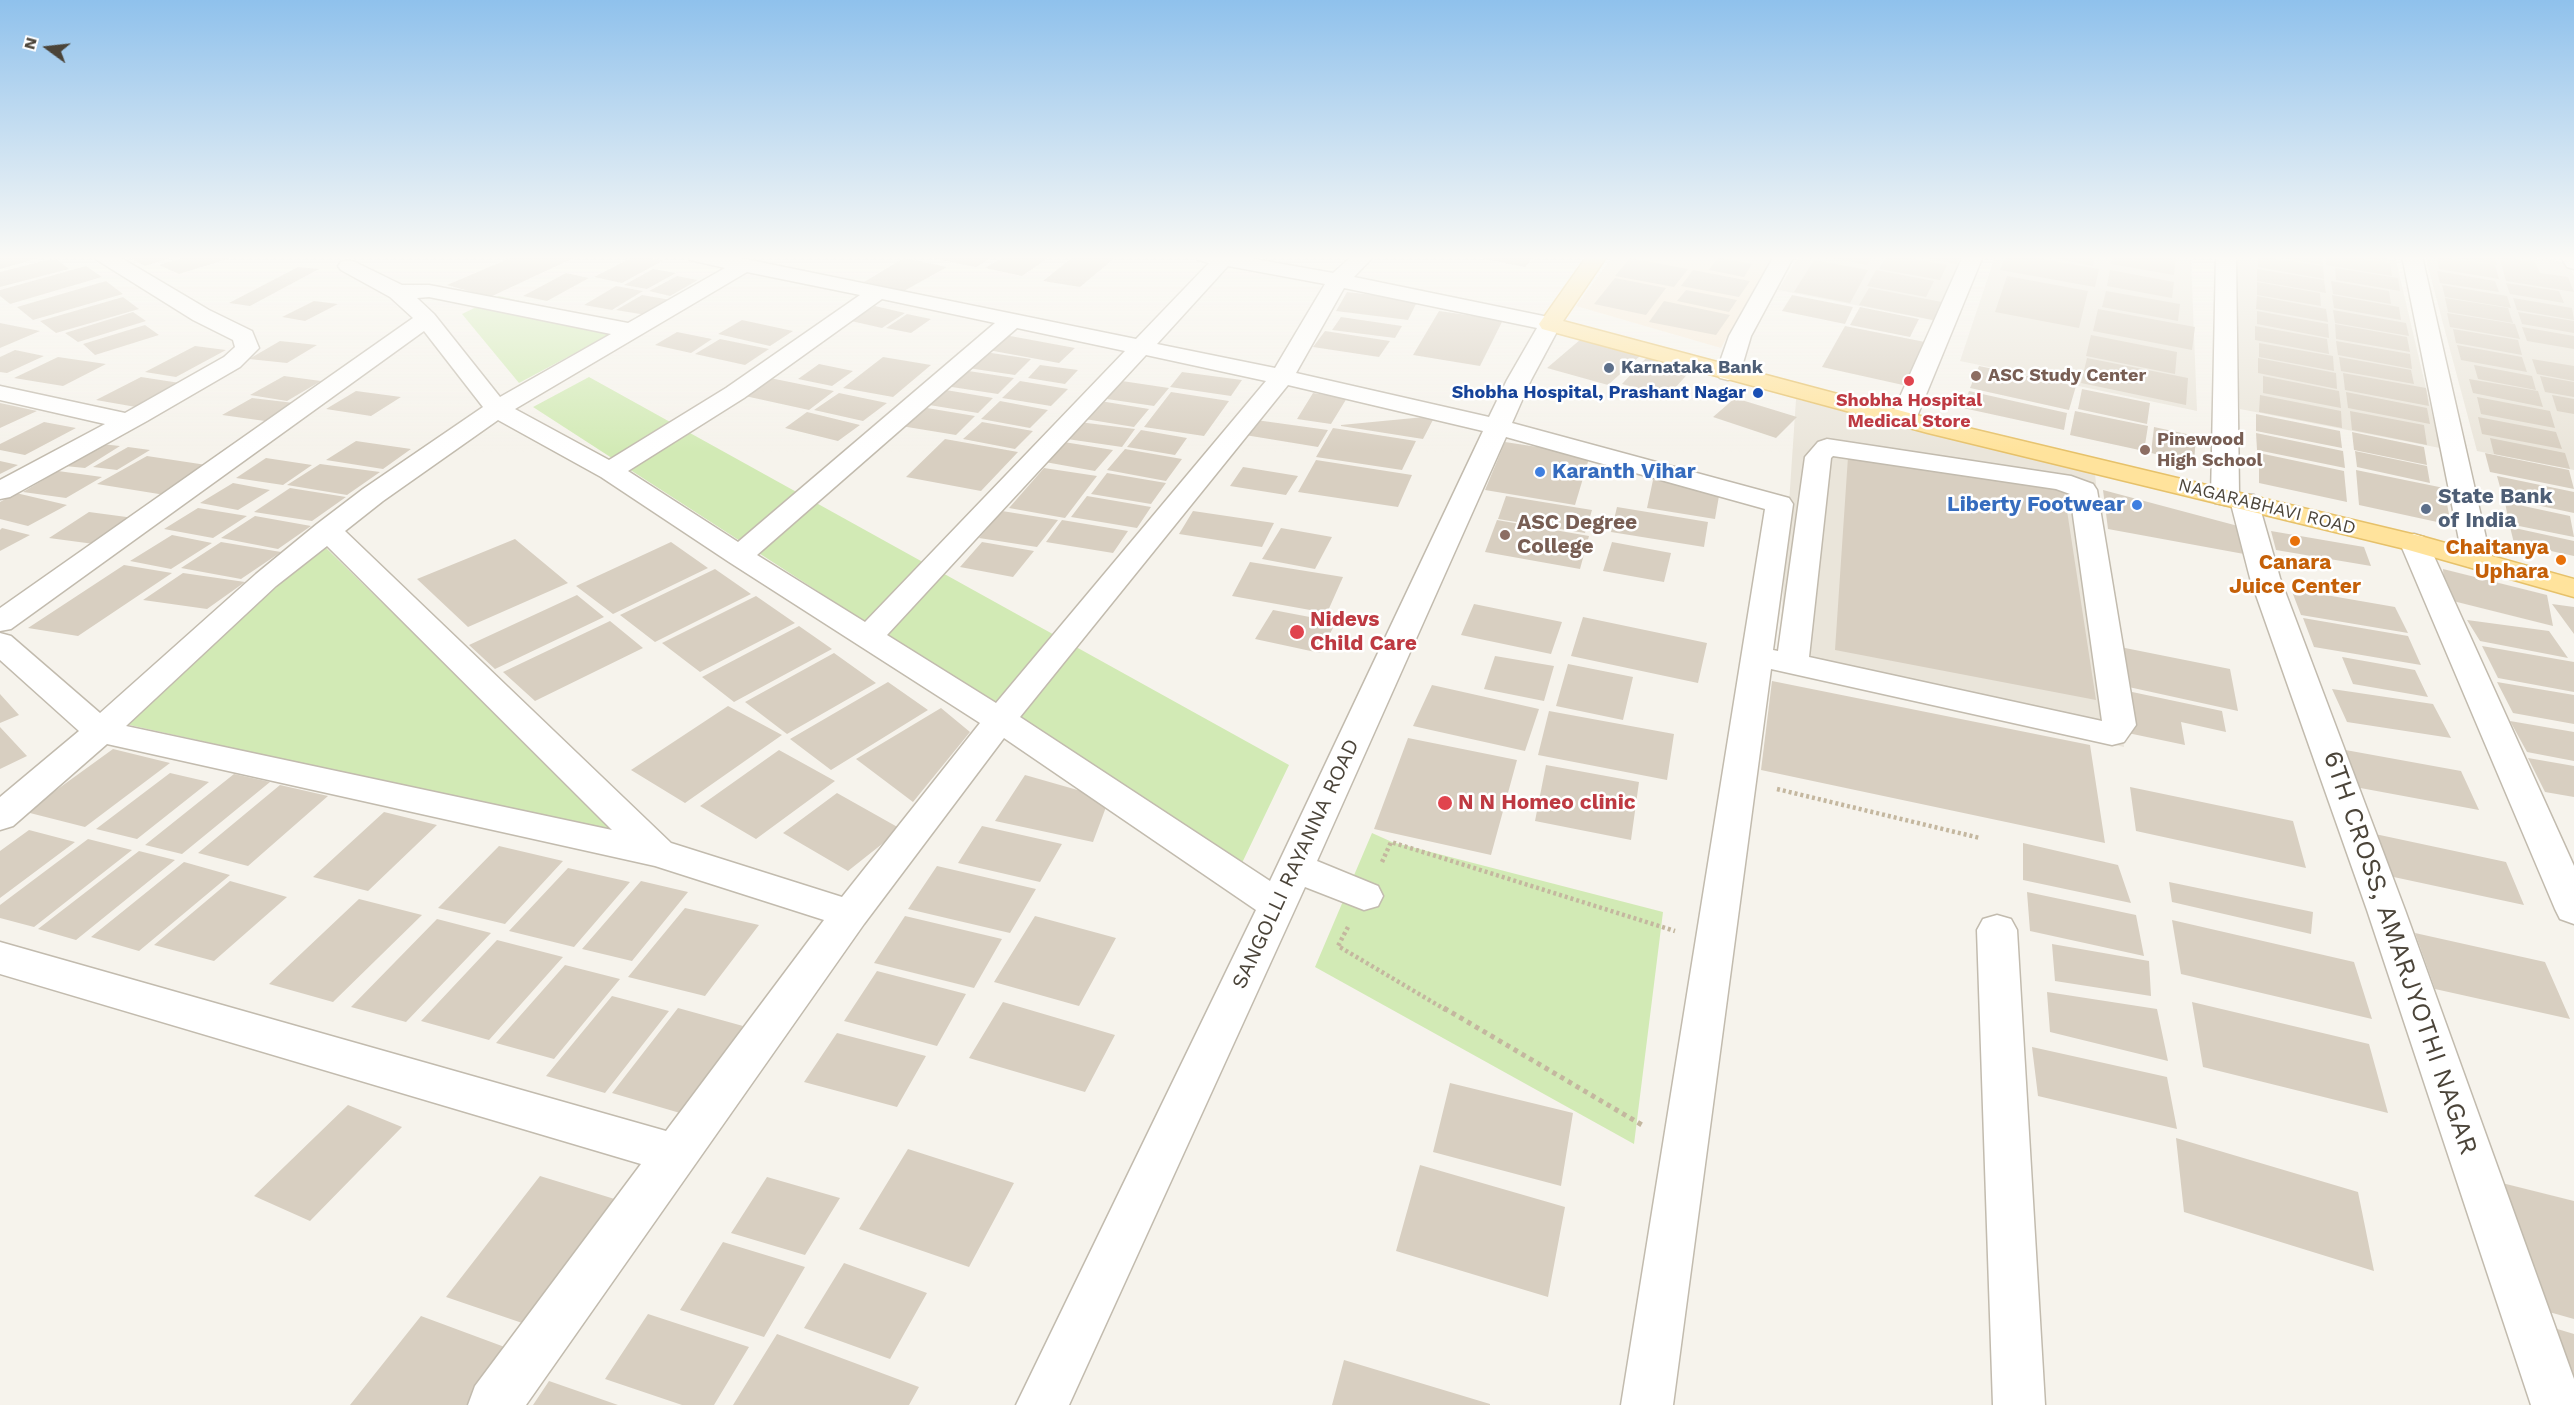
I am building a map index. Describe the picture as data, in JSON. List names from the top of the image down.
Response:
{
  "streets": {
    "main road": ["NAGARABHAVI ROAD"],
    "street": ["SANGOLLI RAYANNA ROAD", "6TH CROSS, AMARJYOTHI NAGAR"]
  },
  "crossings": [
    ["NAGARABHAVI ROAD", "SANGOLLI RAYANNA ROAD"],
    ["NAGARABHAVI ROAD", "6TH CROSS, AMARJYOTHI NAGAR"]
  ],
  "places": [
    "Karnataka Bank",
    "ASC Study Center",
    "Shobha Hospital Medical Store",
    "Shobha Hospital, Prashant Nagar",
    "Pinewood High School",
    "Karanth Vihar",
    "Liberty Footwear",
    "State Bank of India",
    "ASC Degree College",
    "Canara Juice Center",
    "Chaitanya Uphara",
    "Nidevs Child Care",
    "N N Homeo clinic"
  ],
  "north": "left"
}
